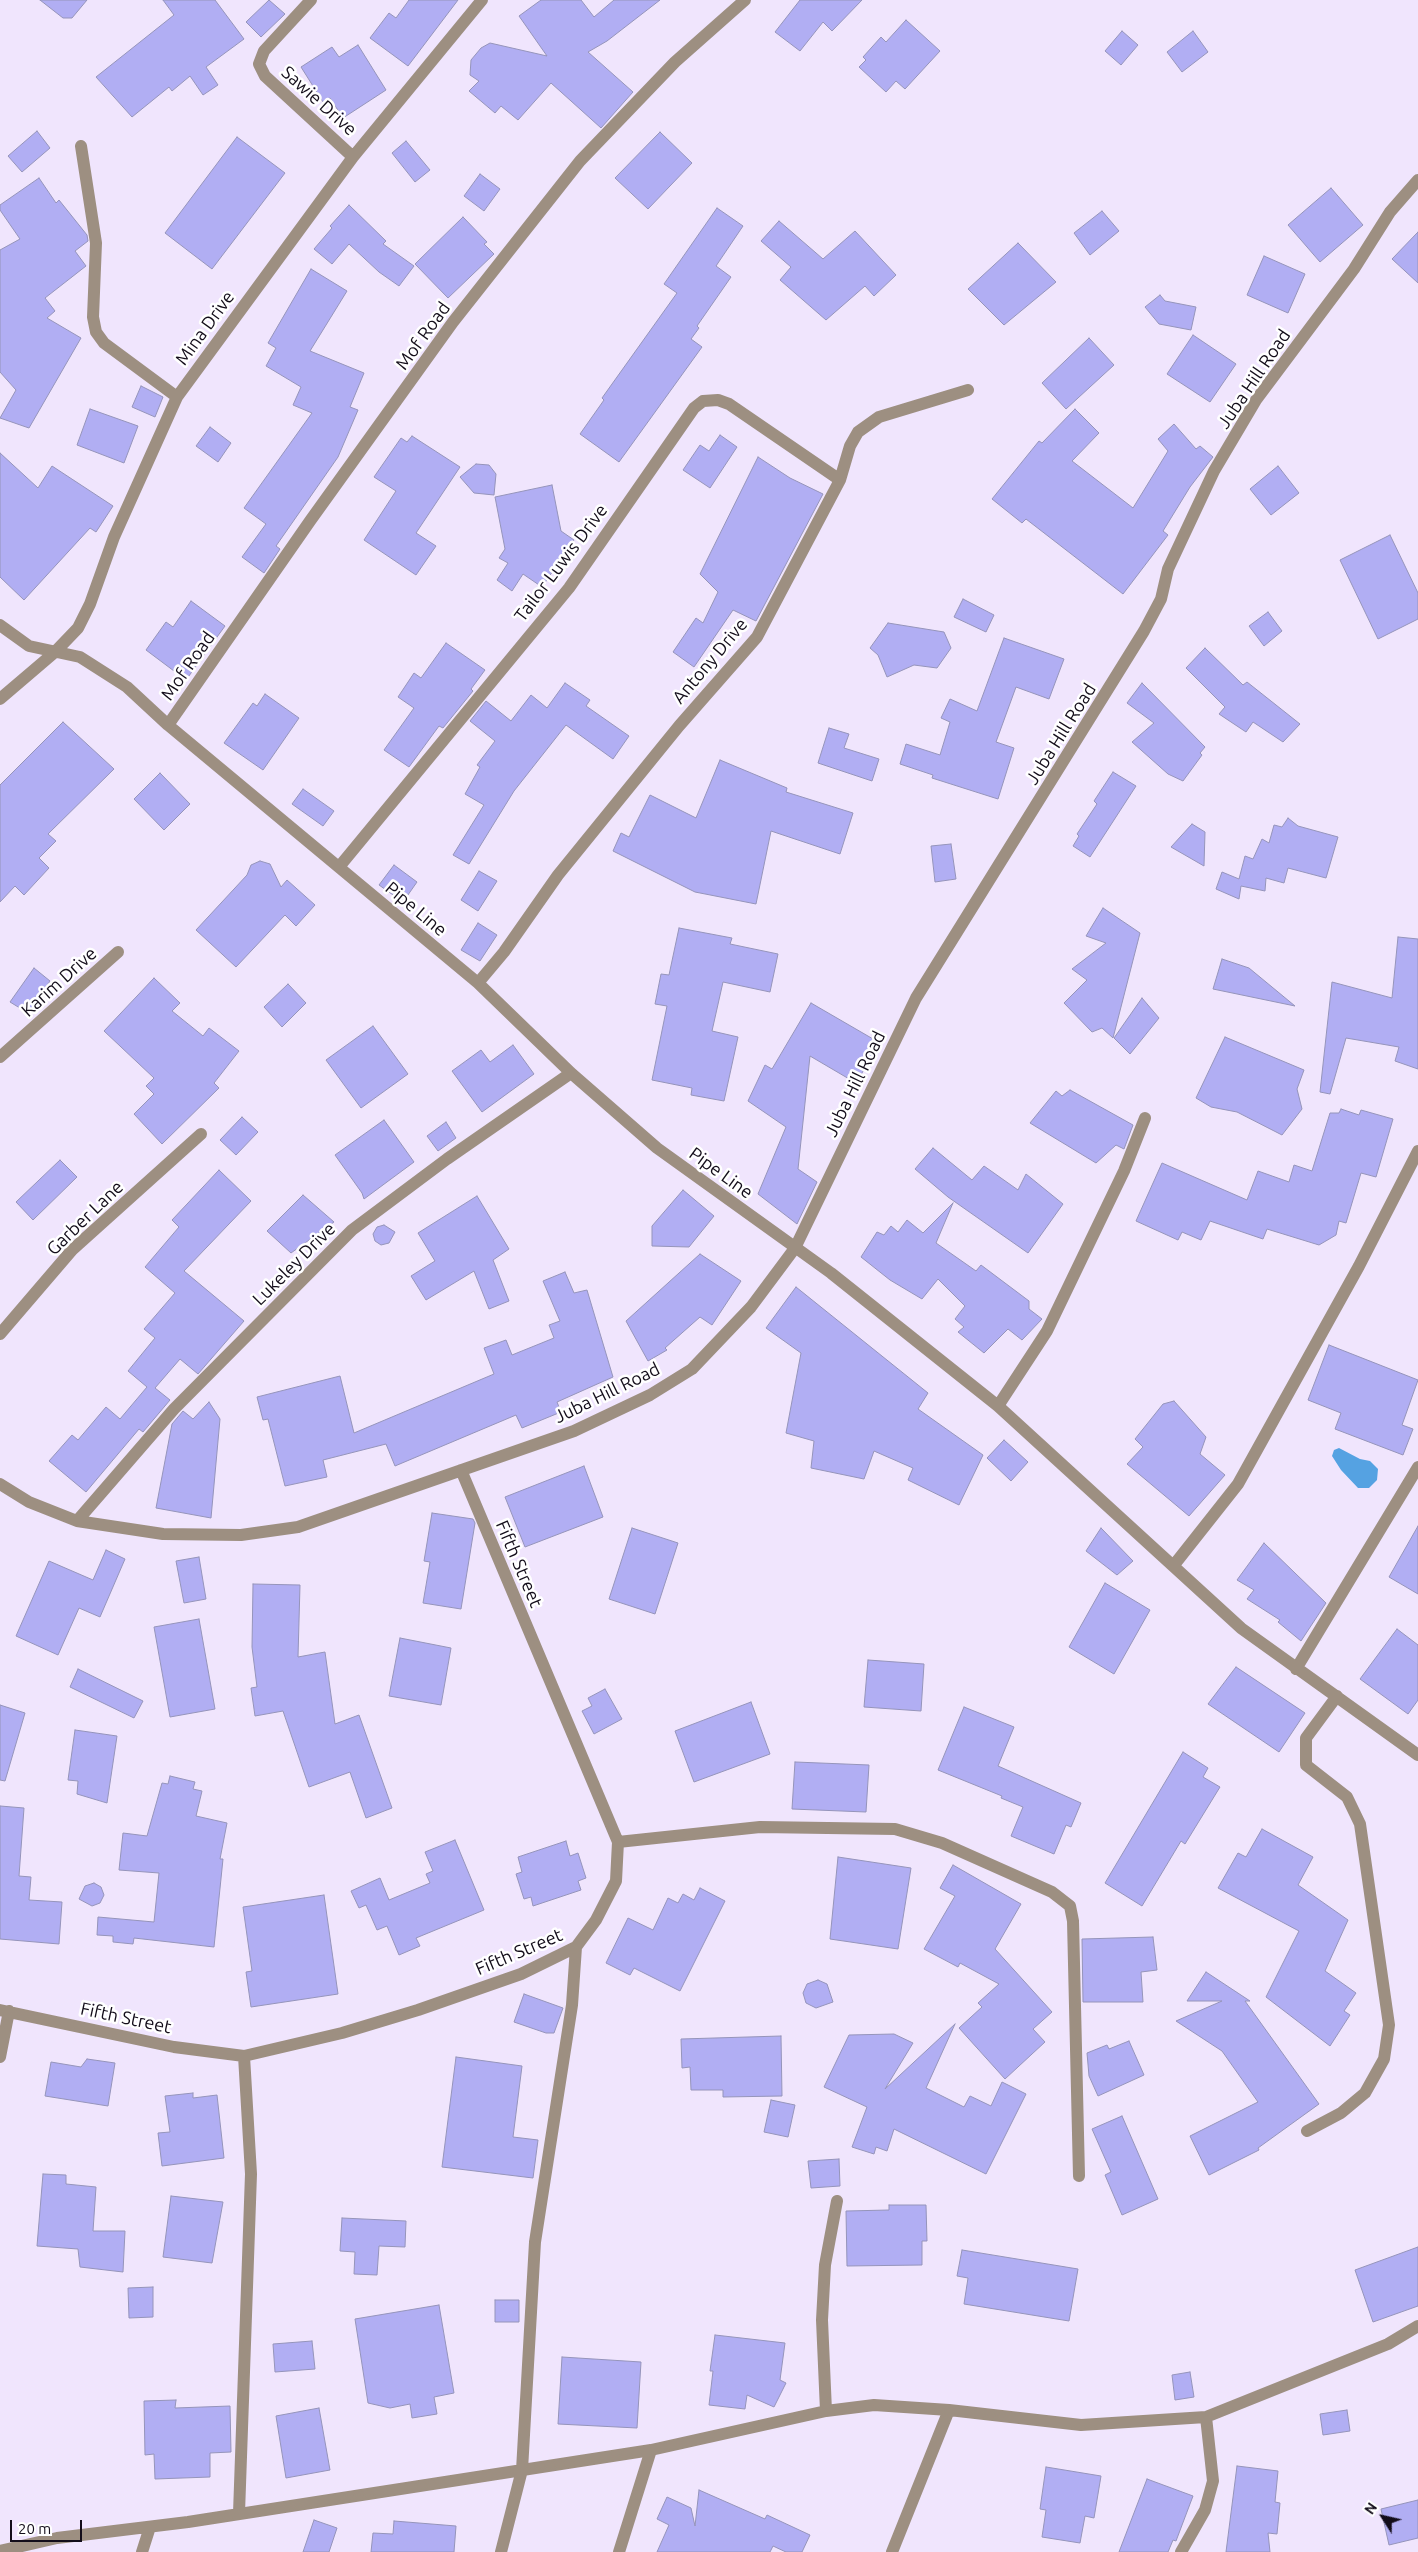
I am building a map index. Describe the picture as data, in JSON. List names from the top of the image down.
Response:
{
  "streets": {
    "street": [
      "Sawie Drive",
      "Mina Drive",
      "Mof Road",
      "Juba Hill Road",
      "Tailor Luwis Drive",
      "Antony Drive",
      "Pipe Line",
      "Karim Drive",
      "Garber Lane",
      "Lukeley Drive",
      "Fifth Street"
    ]
  },
  "crossings": [
    ["Sawie Drive", "Mina Drive"],
    ["Mina Drive", "Pipe Line"],
    ["Mof Road", "Pipe Line"],
    ["Juba Hill Road", "Pipe Line"],
    ["Juba Hill Road", "Lukeley Drive"],
    ["Juba Hill Road", "Fifth Street"],
    ["Tailor Luwis Drive", "Antony Drive"],
    ["Tailor Luwis Drive", "Pipe Line"],
    ["Antony Drive", "Pipe Line"],
    ["Pipe Line", "Lukeley Drive"]
  ],
  "scale_bar": "20 m",
  "north": "top left"
}
